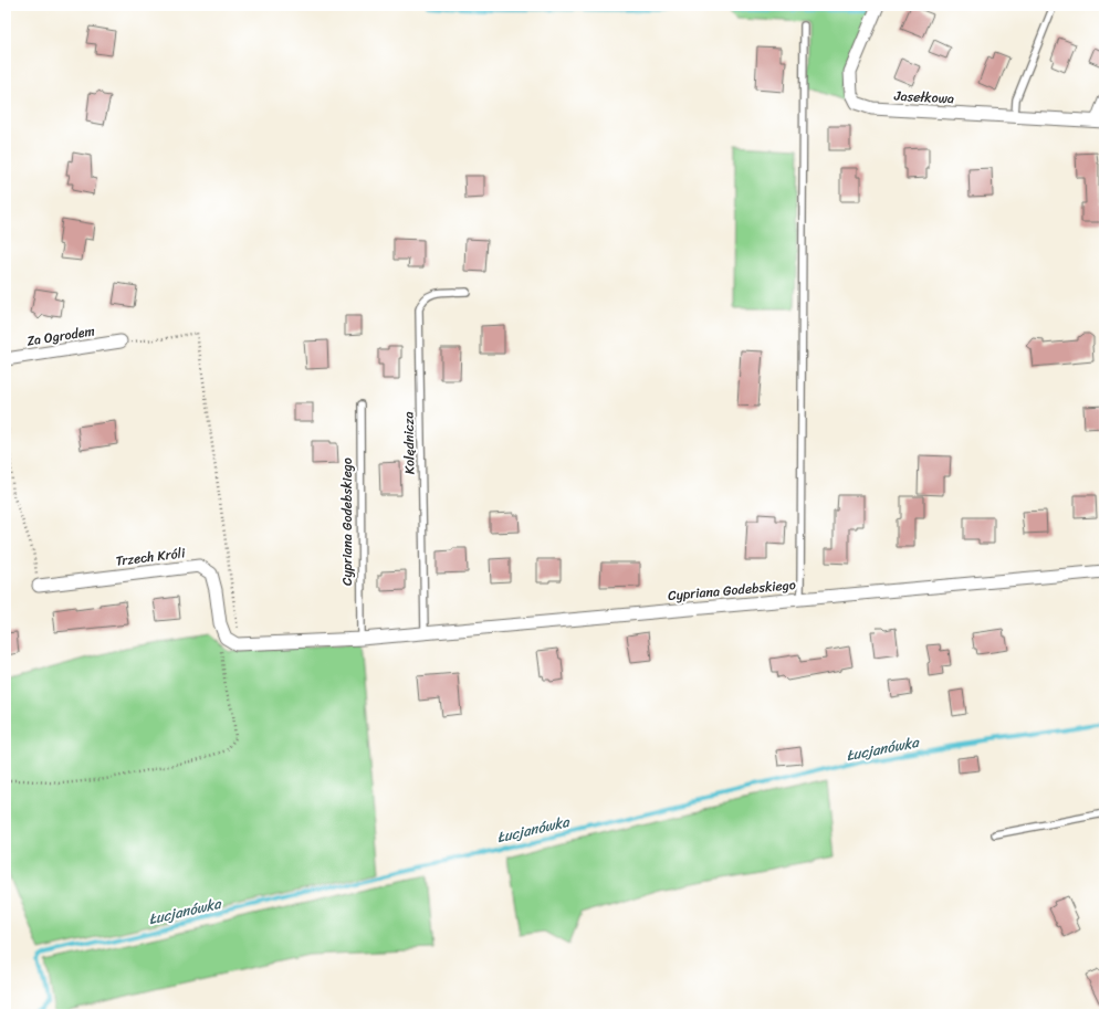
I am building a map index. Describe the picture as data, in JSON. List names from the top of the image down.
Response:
{
  "streets": {
    "street": [
      "Jasełkowa",
      "Za Ogrodem",
      "Cypriana Godebskiego",
      "Trzech Króli"
    ],
    "lane": ["Kolędnicza"]
  },
  "crossings": [
    ["Kolędnicza", "Cypriana Godebskiego"]
  ],
  "water": ["Łucjanówka"]
}
